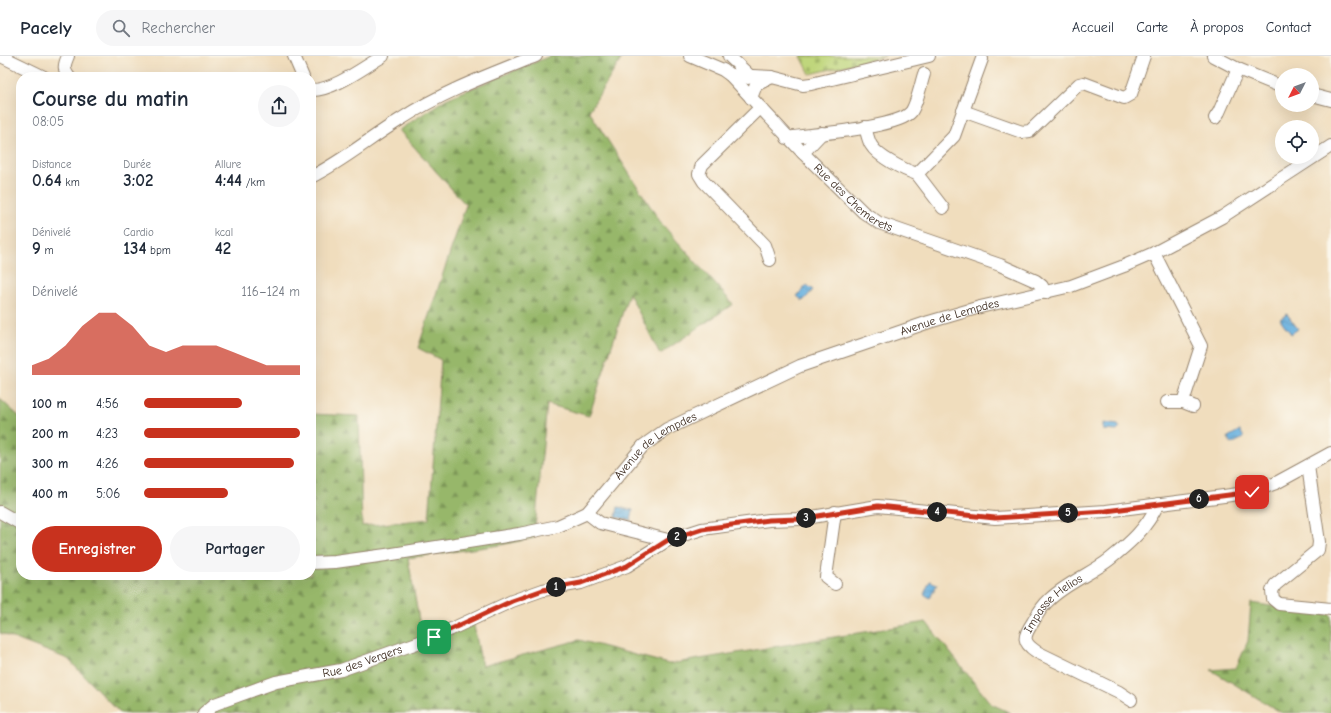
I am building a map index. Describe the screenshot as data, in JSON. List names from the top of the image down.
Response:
{
  "streets": {
    "street": [
      "Rue des Chemerets",
      "Avenue de Lempdes",
      "Impasse Helios",
      "Rue des Vergers"
    ]
  },
  "crossings": [
    ["Rue des Chemerets", "Avenue de Lempdes"],
    ["Impasse Helios", "Rue des Vergers"]
  ],
  "north": "bottom left",
  "page": {
    "header": "Pacely",
    "search": "Rechercher",
    "nav": [
      "Accueil",
      "Carte",
      "À propos",
      "Contact"
    ],
    "heading": ["Course du matin", "08:05"],
    "stats": [
      ["Distance", "0.64 km"],
      ["Durée", "3:02"],
      ["Allure", "4:44 /km"],
      ["Dénivelé", "9 m"],
      ["Cardio", "134 bpm"],
      ["kcal", "42"]
    ],
    "chart": ["Dénivelé", "116–124 m"],
    "list": [
      {
        "name": "100 m",
        "note": "4:56"
      },
      {
        "name": "200 m",
        "note": "4:23"
      },
      {
        "name": "300 m",
        "note": "4:26"
      },
      {
        "name": "400 m",
        "note": "5:06"
      }
    ],
    "pins": [
      "6",
      "4",
      "5",
      "3",
      "2",
      "1"
    ],
    "buttons": ["Enregistrer", "Partager"]
  }
}
